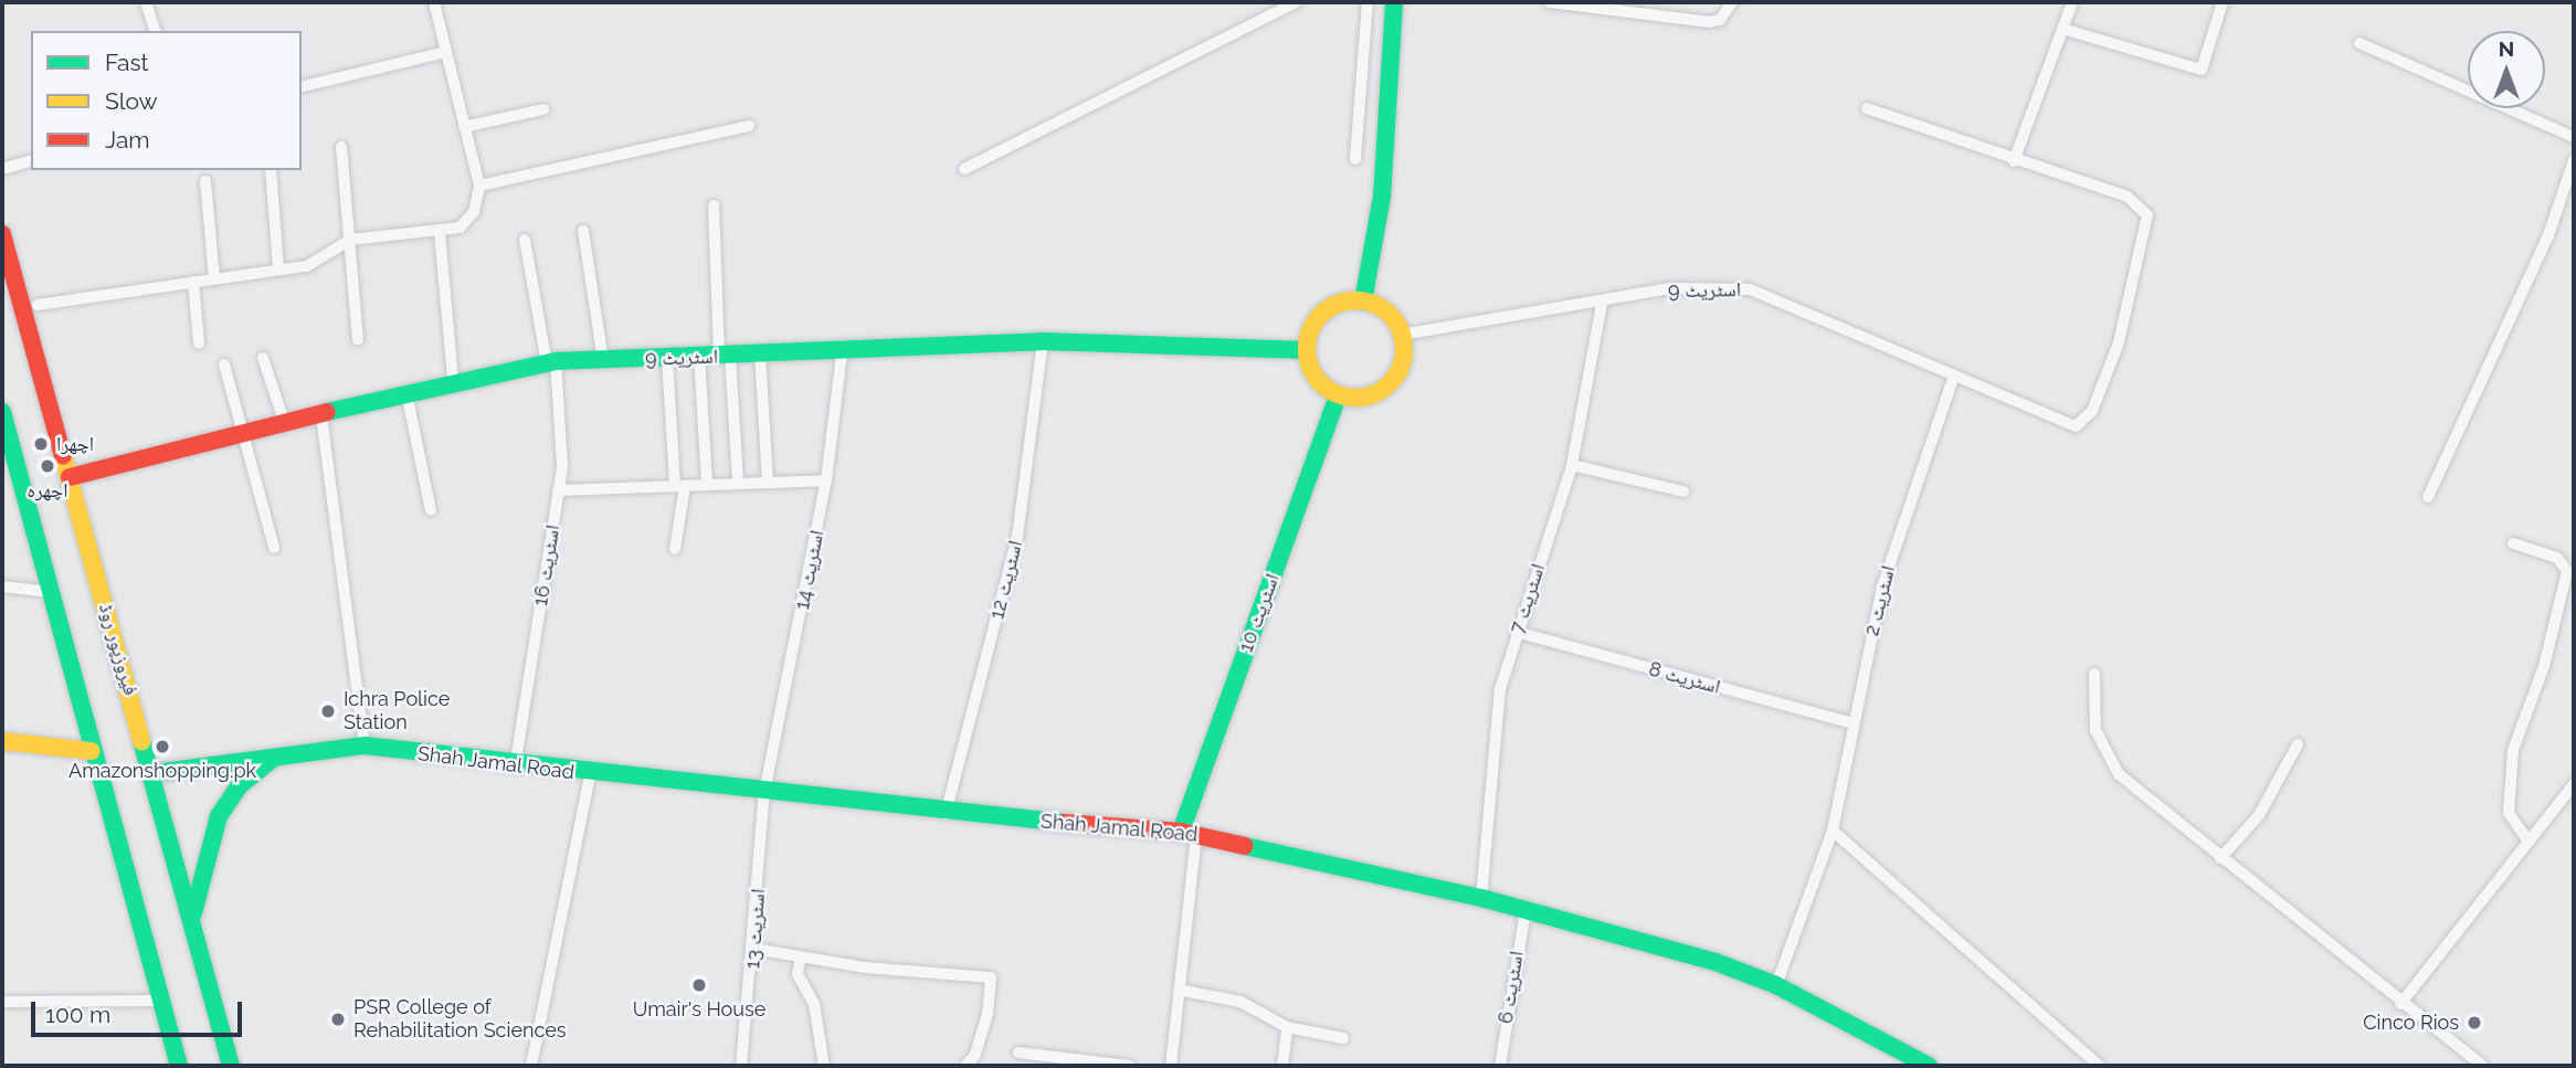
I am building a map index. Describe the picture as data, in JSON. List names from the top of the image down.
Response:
{
  "streets": {
    "main road": [
      "اسٹریٹ 9",
      "اسٹریٹ 10",
      "فیروزپور روڈ",
      "Shah Jamal Road"
    ],
    "street": [
      "اسٹریٹ 16",
      "اسٹریٹ 14",
      "اسٹریٹ 12",
      "اسٹریٹ 7",
      "اسٹریٹ 2",
      "اسٹریٹ 8",
      "اسٹریٹ 13",
      "اسٹریٹ 6"
    ]
  },
  "crossings": [
    ["اسٹریٹ 9", "اسٹریٹ 16"],
    ["اسٹریٹ 9", "اسٹریٹ 14"],
    ["اسٹریٹ 9", "اسٹریٹ 12"],
    ["اسٹریٹ 9", "اسٹریٹ 7"],
    ["اسٹریٹ 9", "اسٹریٹ 2"],
    ["اسٹریٹ 9", "اسٹریٹ 10"],
    ["اسٹریٹ 9", "فیروزپور روڈ"],
    ["اسٹریٹ 16", "Shah Jamal Road"],
    ["اسٹریٹ 14", "Shah Jamal Road"],
    ["اسٹریٹ 14", "اسٹریٹ 13"],
    ["اسٹریٹ 12", "Shah Jamal Road"],
    ["اسٹریٹ 7", "اسٹریٹ 8"],
    ["اسٹریٹ 7", "Shah Jamal Road"],
    ["اسٹریٹ 2", "اسٹریٹ 8"],
    ["اسٹریٹ 2", "Shah Jamal Road"],
    ["اسٹریٹ 10", "Shah Jamal Road"],
    ["فیروزپور روڈ", "Shah Jamal Road"],
    ["Shah Jamal Road", "اسٹریٹ 13"],
    ["Shah Jamal Road", "اسٹریٹ 6"]
  ],
  "places": [
    "اچھرا",
    "اچھرہ",
    "Ichra Police Station",
    "Amazonshopping.pk",
    "Umair's House",
    "PSR College of Rehabilitation Sciences",
    "Cinco Rios"
  ],
  "legend": ["Fast", "Slow", "Jam"],
  "scale_bar": "100 m",
  "north": "top"
}
